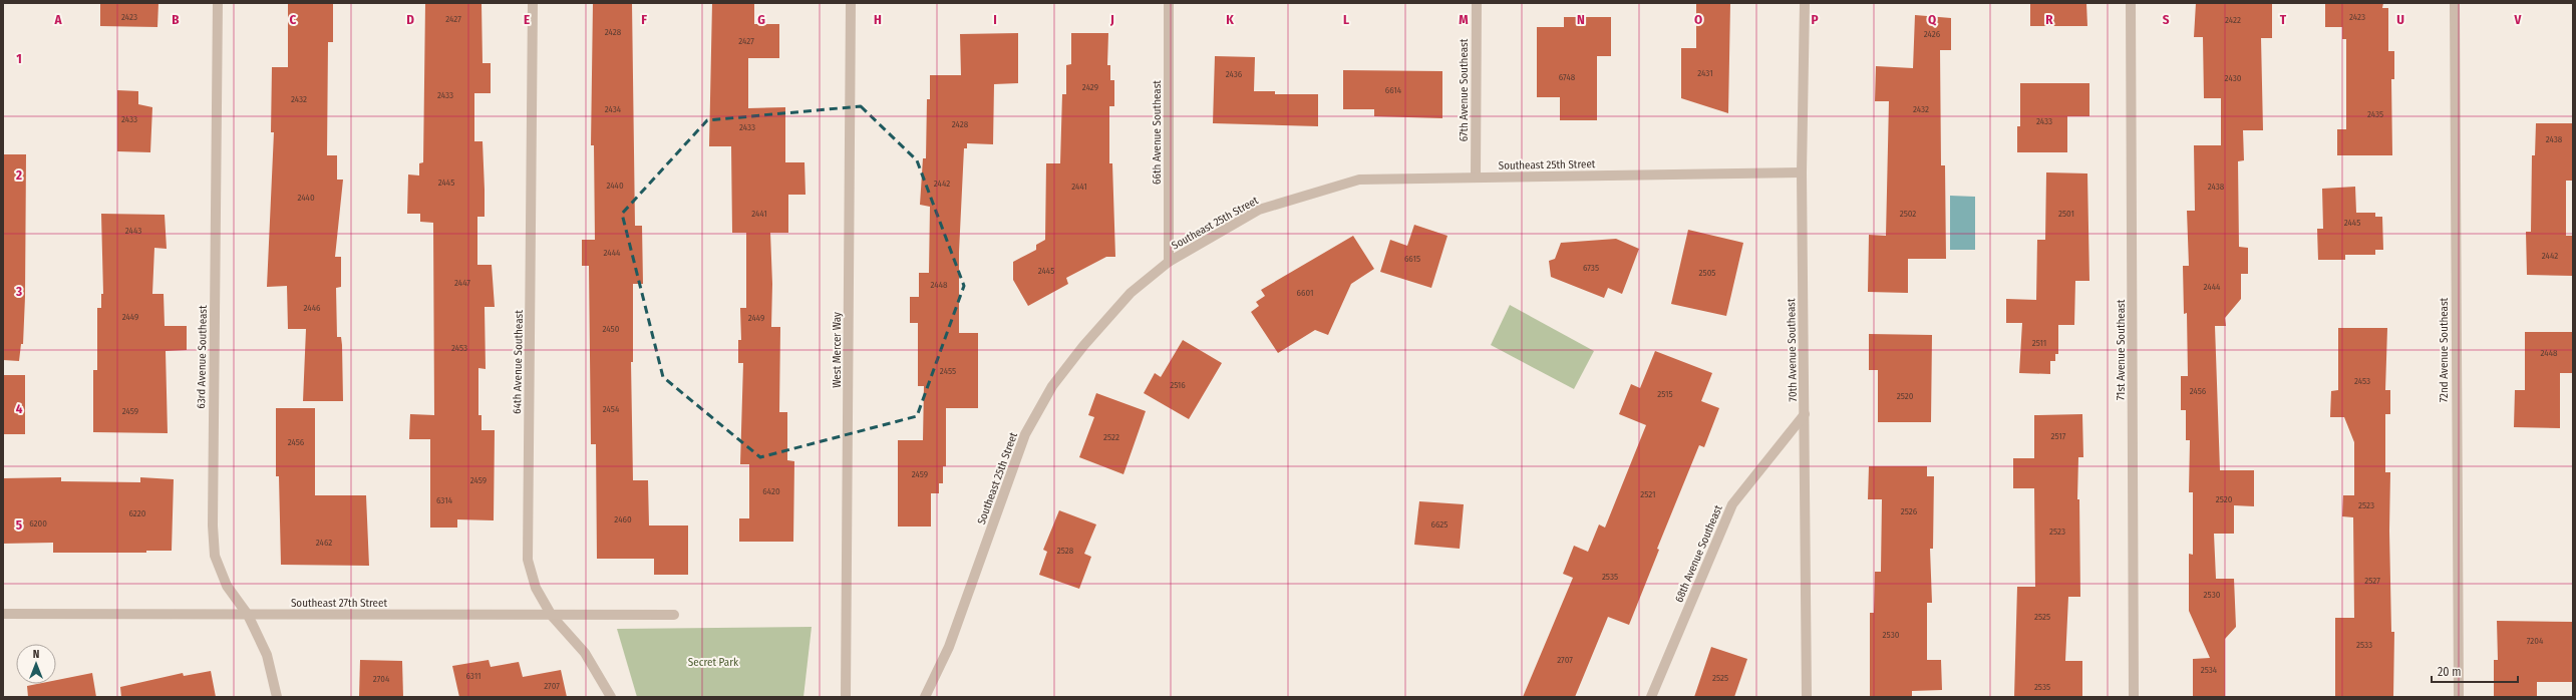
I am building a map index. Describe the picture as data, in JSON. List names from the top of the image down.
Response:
{
  "streets": {
    "street": [
      "67th Avenue Southeast",
      "66th Avenue Southeast",
      "Southeast 25th Street",
      "West Mercer Way",
      "70th Avenue Southeast",
      "71st Avenue Southeast",
      "72nd Avenue Southeast",
      "63rd Avenue Southeast",
      "64th Avenue Southeast",
      "68th Avenue Southeast",
      "Southeast 27th Street"
    ]
  },
  "crossings": [
    ["67th Avenue Southeast", "Southeast 25th Street"],
    ["66th Avenue Southeast", "Southeast 25th Street"],
    ["Southeast 25th Street", "70th Avenue Southeast"],
    ["70th Avenue Southeast", "68th Avenue Southeast"],
    ["63rd Avenue Southeast", "Southeast 27th Street"],
    ["64th Avenue Southeast", "Southeast 27th Street"]
  ],
  "parks": ["Secret Park"],
  "house_numbers": [
    "2423",
    "2423",
    "2427",
    "2422",
    "2428",
    "2426",
    "2427",
    "2431",
    "2436",
    "6748",
    "2430",
    "2429",
    "6614",
    "2433",
    "2432",
    "2434",
    "2432",
    "2435",
    "2433",
    "2433",
    "2428",
    "2433",
    "2438",
    "2445",
    "2442",
    "2440",
    "2441",
    "2438",
    "2440",
    "2441",
    "2502",
    "2501",
    "2445",
    "2443",
    "2444",
    "2442",
    "6615",
    "6735",
    "2445",
    "2505",
    "2447",
    "2448",
    "2444",
    "6601",
    "2446",
    "2449",
    "2449",
    "2450",
    "2511",
    "2453",
    "2448",
    "2455",
    "2453",
    "2516",
    "2456",
    "2515",
    "2520",
    "2454",
    "2459",
    "2517",
    "2522",
    "2456",
    "2459",
    "2459",
    "6420",
    "2521",
    "2520",
    "6314",
    "2523",
    "2526",
    "6220",
    "2460",
    "6200",
    "6625",
    "2523",
    "2462",
    "2528",
    "2535",
    "2527",
    "2530",
    "2525",
    "2530",
    "7204",
    "2533",
    "2707",
    "2534",
    "6311",
    "2525",
    "2704",
    "2707",
    "2535"
  ],
  "scale_bar": "20 m",
  "north": "top",
  "grid": {
    "columns": [
      "A",
      "B",
      "C",
      "D",
      "E",
      "F",
      "G",
      "H",
      "I",
      "J",
      "K",
      "L",
      "M",
      "N",
      "O",
      "P",
      "Q",
      "R",
      "S",
      "T",
      "U",
      "V"
    ],
    "rows": [
      "1",
      "2",
      "3",
      "4",
      "5"
    ]
  }
}
